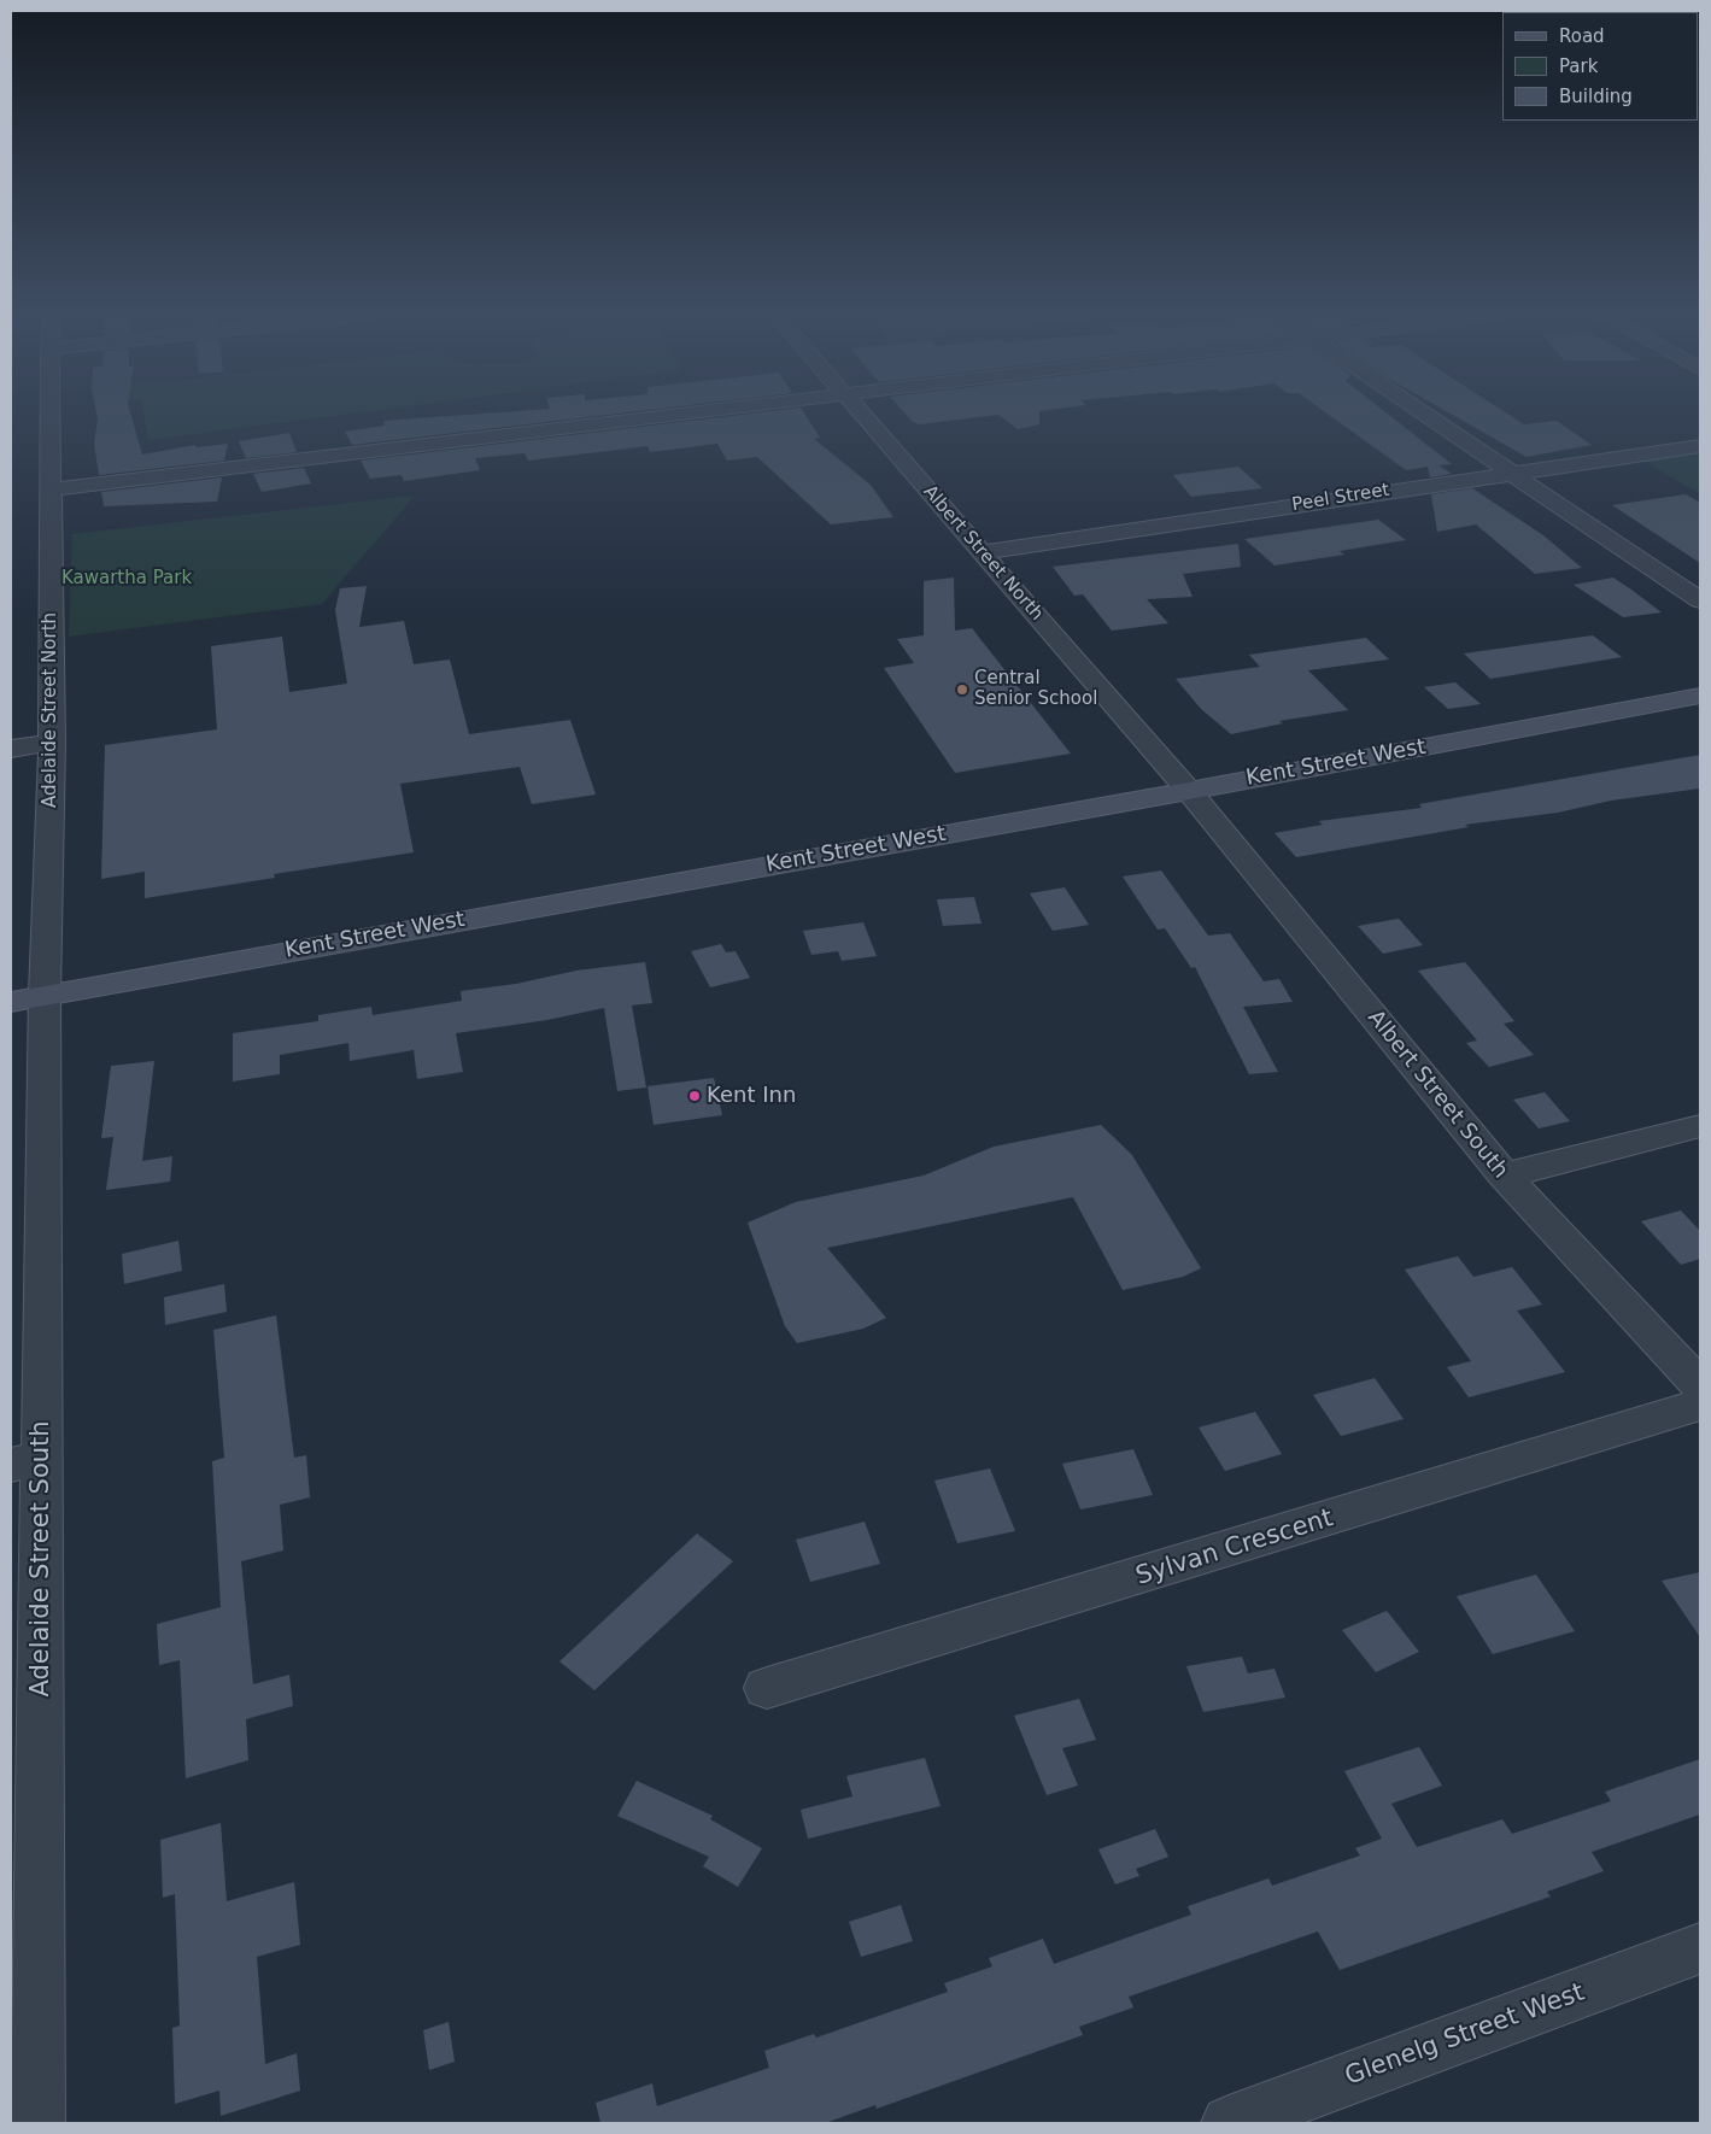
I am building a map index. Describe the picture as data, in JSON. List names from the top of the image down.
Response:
{
  "streets": {
    "main road": ["Kent Street West"],
    "street": [
      "Peel Street",
      "Albert Street North",
      "Adelaide Street North",
      "Albert Street South",
      "Sylvan Crescent",
      "Adelaide Street South",
      "Glenelg Street West"
    ]
  },
  "crossings": [
    ["Peel Street", "Albert Street North"],
    ["Albert Street North", "Kent Street West"],
    ["Albert Street North", "Albert Street South"],
    ["Adelaide Street North", "Kent Street West"],
    ["Adelaide Street North", "Adelaide Street South"],
    ["Kent Street West", "Albert Street South"],
    ["Kent Street West", "Adelaide Street South"]
  ],
  "parks": ["Kawartha Park"],
  "places": ["Central Senior School", "Kent Inn"],
  "legend": ["Road", "Park", "Building"]
}
